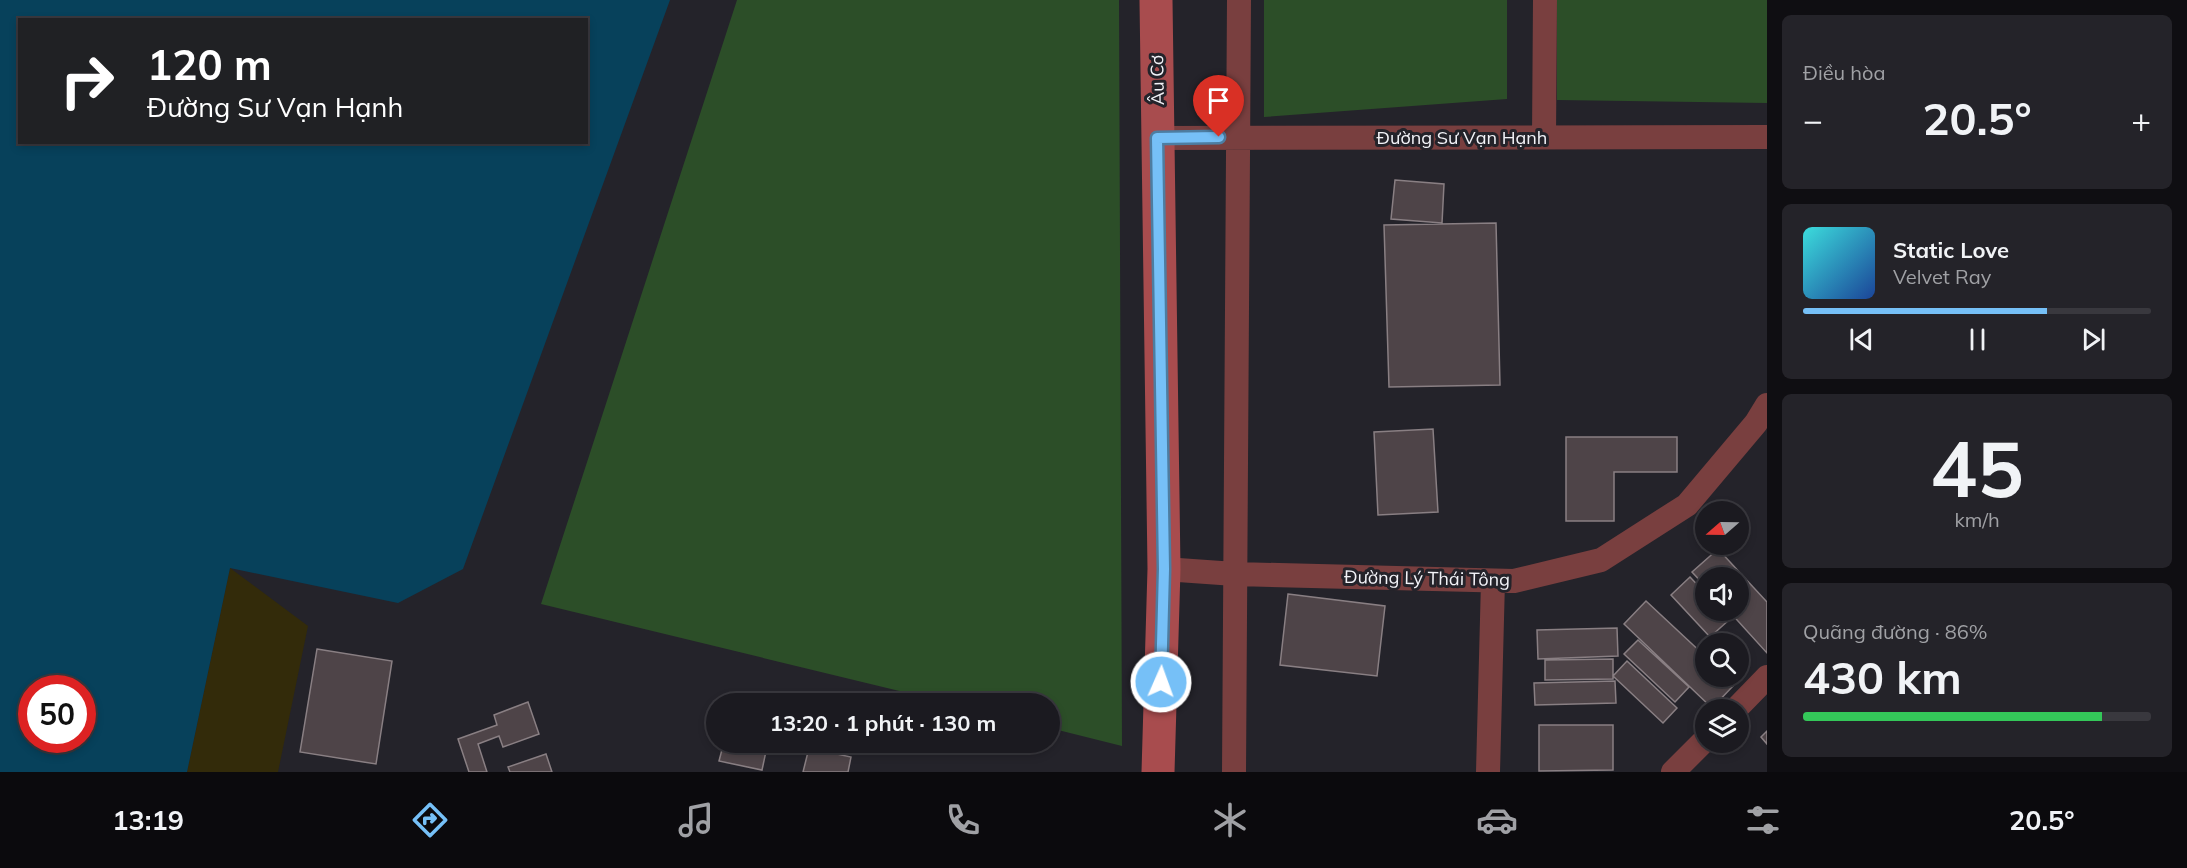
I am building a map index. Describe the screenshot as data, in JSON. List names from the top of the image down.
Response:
{
  "streets": {
    "main road": ["Âu Cơ"],
    "street": ["Đường Sư Vạn Hạnh", "Đường Lý Thái Tông"]
  },
  "crossings": [
    ["Âu Cơ", "Đường Sư Vạn Hạnh"],
    ["Âu Cơ", "Đường Lý Thái Tông"]
  ],
  "north": "left",
  "page": {
    "tile": [
      "Điều hòa",
      ["45", "km/h"],
      ["Quãng đường · 86%", "430 km"]
    ],
    "turn": ["120 m", "Đường Sư Vạn Hạnh"],
    "heat": ["−", "20.5°", "+"],
    "song": ["Static Love", "Velvet Ray"],
    "limit": "50",
    "trip": "13:20 · 1 phút · 130 m",
    "tabs": ["13:19", "20.5°"]
  }
}
